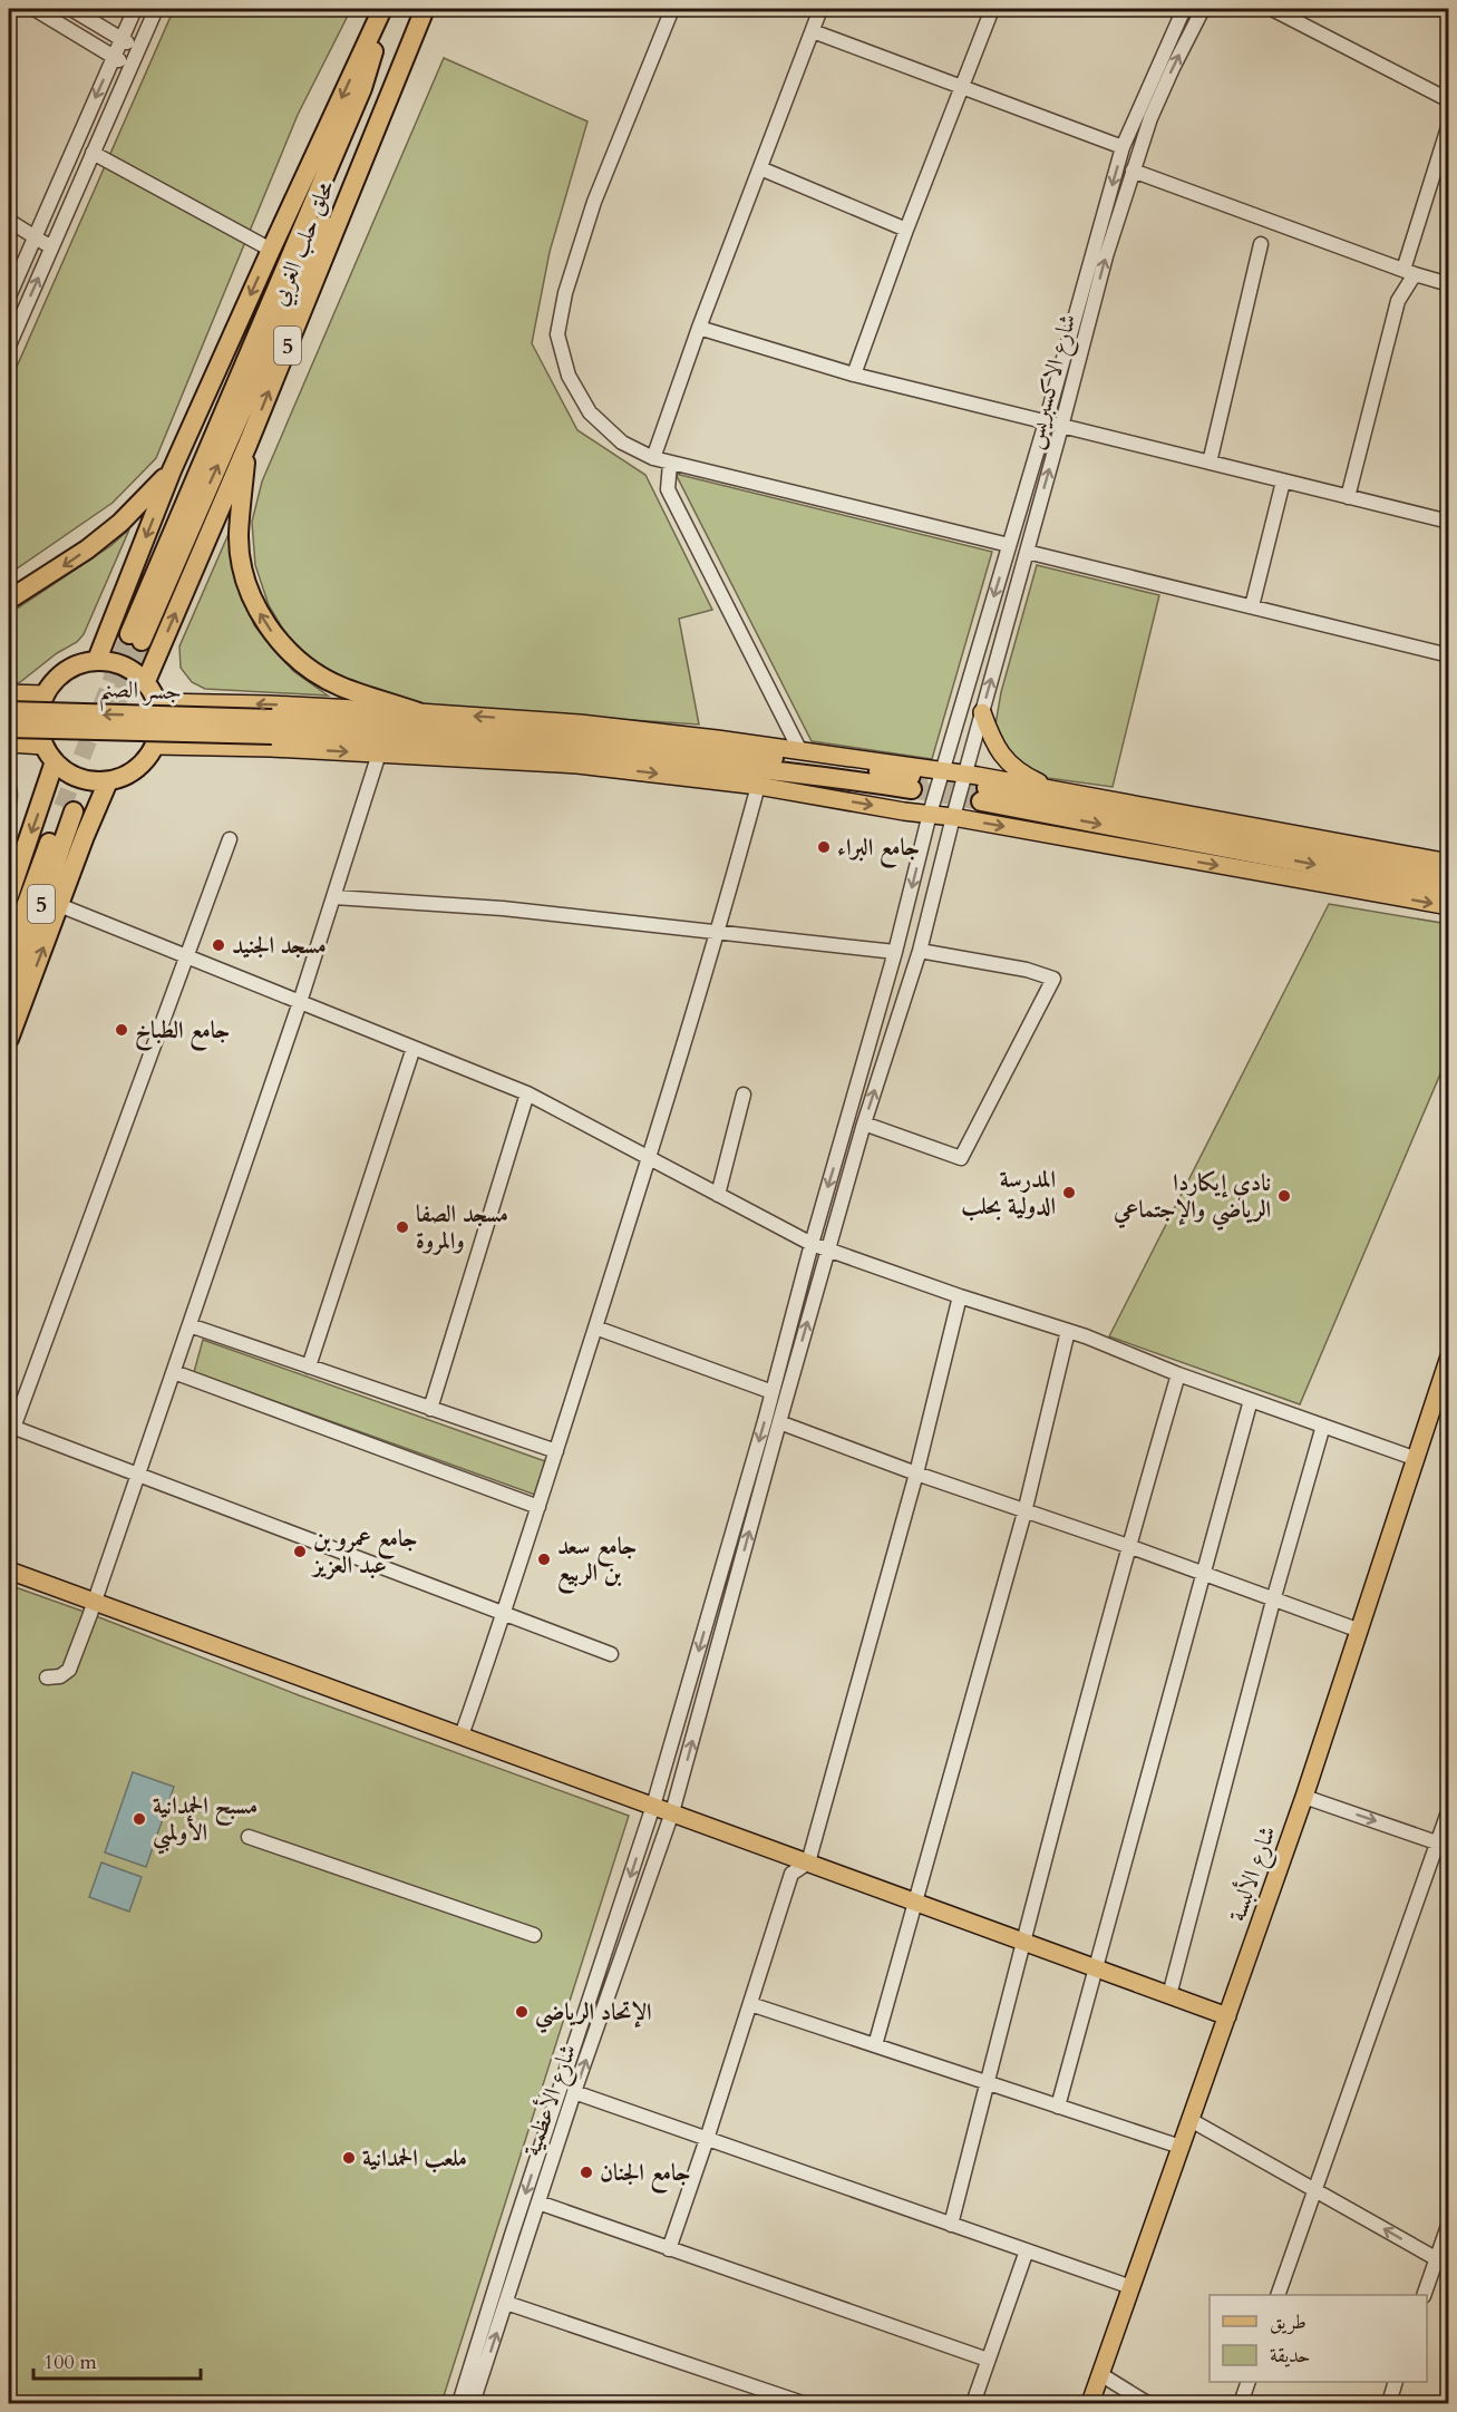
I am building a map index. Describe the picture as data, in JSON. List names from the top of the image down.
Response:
{
  "streets": {
    "highway": ["محلق حلب الغربي", "5", "جسر الصنم"],
    "main road": ["شارع الألبسة"],
    "street": ["شارع الاكسبريس", "شارع الأعظمية"]
  },
  "crossings": [
    ["محلق حلب الغربي", "5"],
    ["شارع الاكسبريس", "شارع الأعظمية"]
  ],
  "places": [
    "جامع البراء",
    "مسجد الجنيد",
    "جامع الطباخ",
    "المدرسة الدولية بحلب",
    "نادي إيكاردا الرياضي والإجتماعي",
    "مسجد الصفا والمروة",
    "جامع عمرو بن عبد العزيز",
    "جامع سعد بن الربيع",
    "مسبح الحمدانية الأولمبي",
    "الإتحاد الرياضي",
    "ملعب الحمدانية",
    "جامع الجنان"
  ],
  "legend": ["طريق", "حديقة"],
  "scale_bar": "100 m"
}
